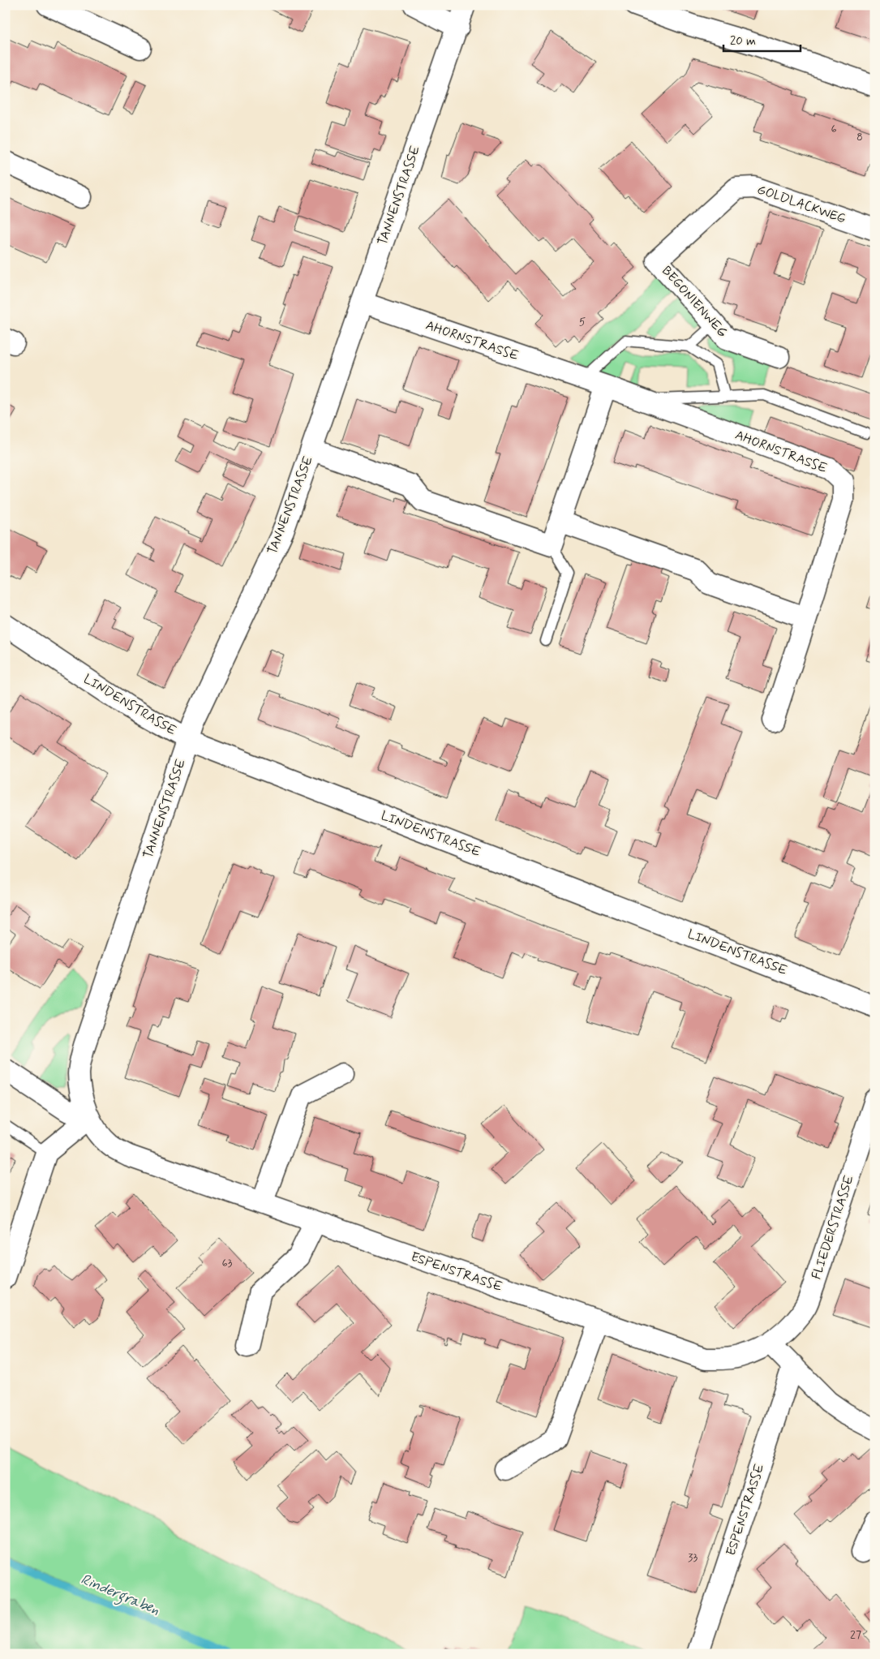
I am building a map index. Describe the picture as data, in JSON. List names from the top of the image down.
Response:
{
  "streets": {
    "street": [
      "TANNENSTRASSE",
      "GOLDLACKWEG",
      "BEGONIENWEG",
      "AHORNSTRASSE",
      "LINDENSTRASSE",
      "FLIEDERSTRASSE",
      "ESPENSTRASSE"
    ]
  },
  "crossings": [
    ["TANNENSTRASSE", "AHORNSTRASSE"],
    ["TANNENSTRASSE", "LINDENSTRASSE"],
    ["TANNENSTRASSE", "ESPENSTRASSE"],
    ["GOLDLACKWEG", "BEGONIENWEG"],
    ["FLIEDERSTRASSE", "ESPENSTRASSE"]
  ],
  "water": ["Rindergraben"],
  "house_numbers": [
    "6",
    "8",
    "5",
    "63",
    "33",
    "27"
  ],
  "scale_bar": "20 m"
}
